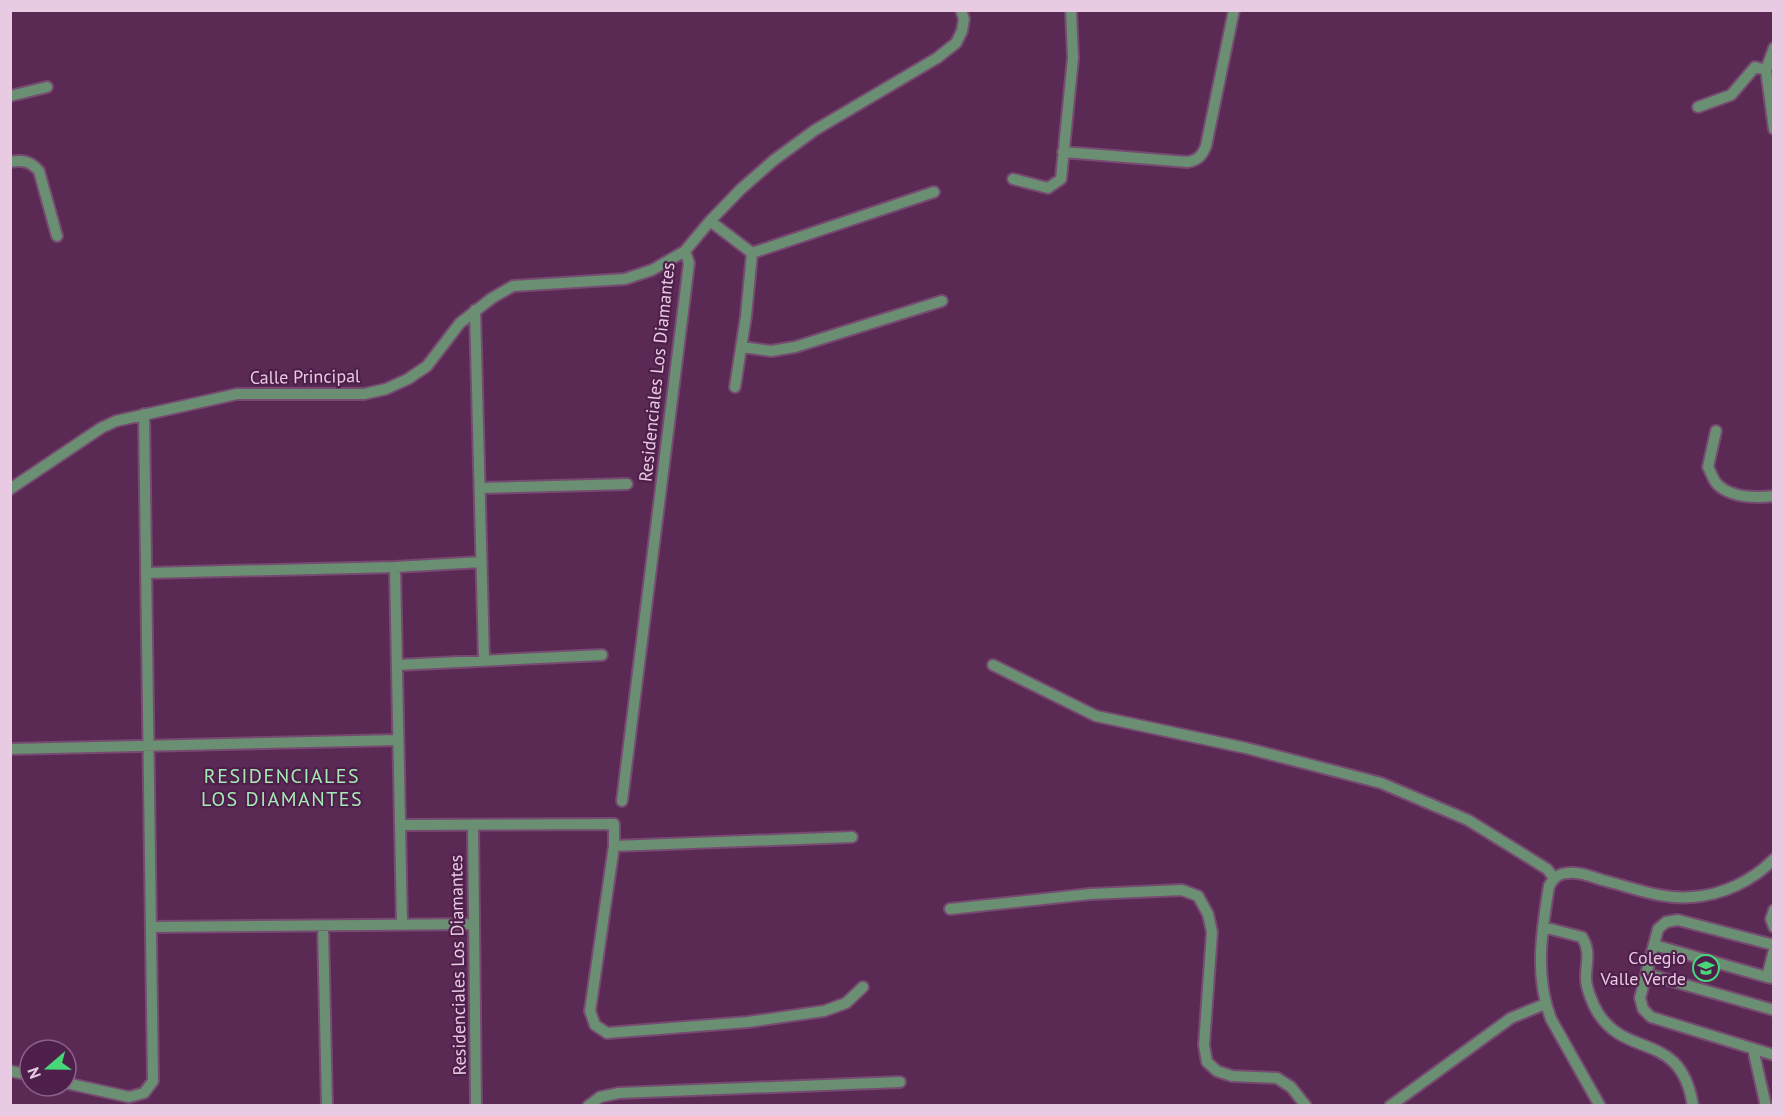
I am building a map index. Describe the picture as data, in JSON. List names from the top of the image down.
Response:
{
  "streets": {
    "street": ["Residenciales Los Diamantes", "Calle Principal"]
  },
  "crossings": [
    ["Residenciales Los Diamantes", "Calle Principal"]
  ],
  "districts": ["RESIDENCIALES LOS DIAMANTES"],
  "places": {
    "school or university": ["Colegio Valle Verde"]
  },
  "north": "left"
}
